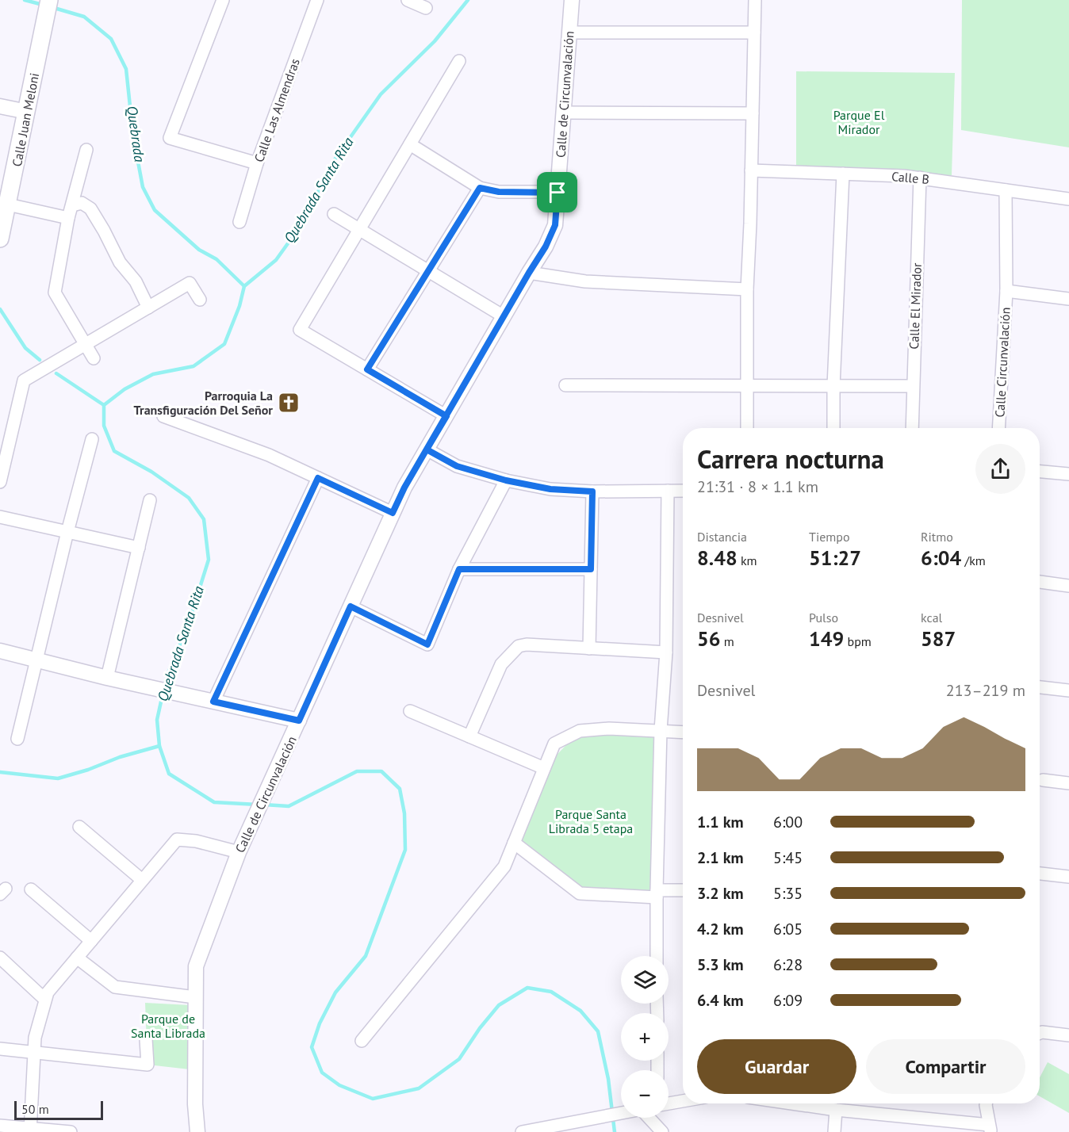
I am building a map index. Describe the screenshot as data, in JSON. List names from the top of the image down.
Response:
{
  "streets": {
    "main road": ["Calle Juan Meloni"],
    "street": [
      "Calle de Circunvalación",
      "Calle Las Almendras",
      "Calle B",
      "Calle El Mirador",
      "Calle Circunvalación"
    ]
  },
  "crossings": [
    ["Calle B", "Calle El Mirador"],
    ["Calle B", "Calle Circunvalación"]
  ],
  "water": ["Quebrada", "Quebrada Santa Rita"],
  "parks": ["Parque El Mirador", "Parque Santa Librada 5 etapa", "Parque de Santa Librada"],
  "places": {
    "church": ["Parroquia La Transfiguración Del Señor"]
  },
  "scale_bar": "50 m",
  "page": {
    "heading": ["Carrera nocturna", "21:31 · 8 × 1.1 km"],
    "stats": [
      ["Distancia", "8.48 km"],
      ["Tiempo", "51:27"],
      ["Ritmo", "6:04 /km"],
      ["Desnivel", "56 m"],
      ["Pulso", "149 bpm"],
      ["kcal", "587"]
    ],
    "chart": ["Desnivel", "213–219 m"],
    "list": [
      {
        "name": "1.1 km",
        "note": "6:00"
      },
      {
        "name": "2.1 km",
        "note": "5:45"
      },
      {
        "name": "3.2 km",
        "note": "5:35"
      },
      {
        "name": "4.2 km",
        "note": "6:05"
      },
      {
        "name": "5.3 km",
        "note": "6:28"
      },
      {
        "name": "6.4 km",
        "note": "6:09"
      }
    ],
    "map_buttons": ["+", "−"],
    "buttons": ["Guardar", "Compartir"],
    "scale": "50 m"
  }
}
